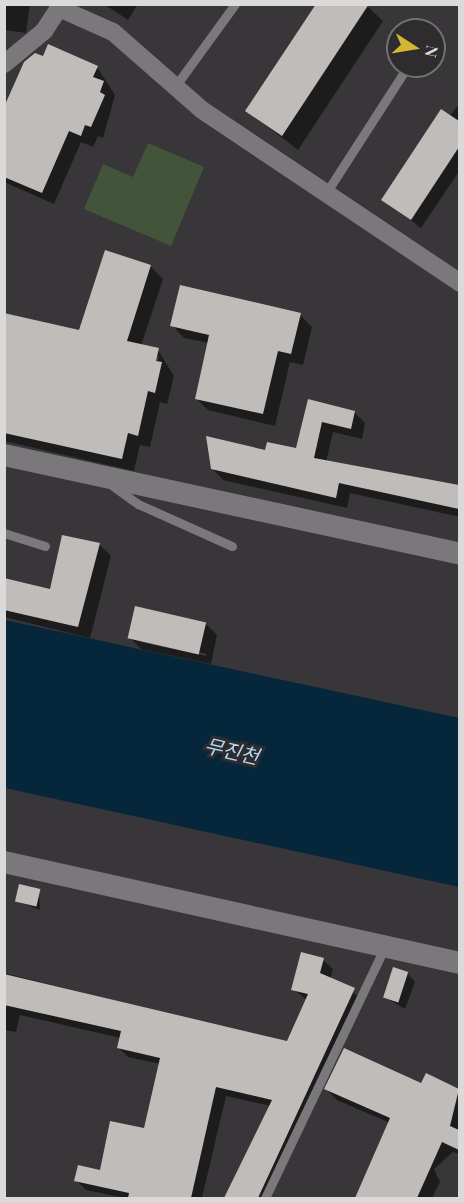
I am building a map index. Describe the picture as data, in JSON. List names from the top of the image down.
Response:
{
  "water": ["무진천"],
  "north": "right"
}
